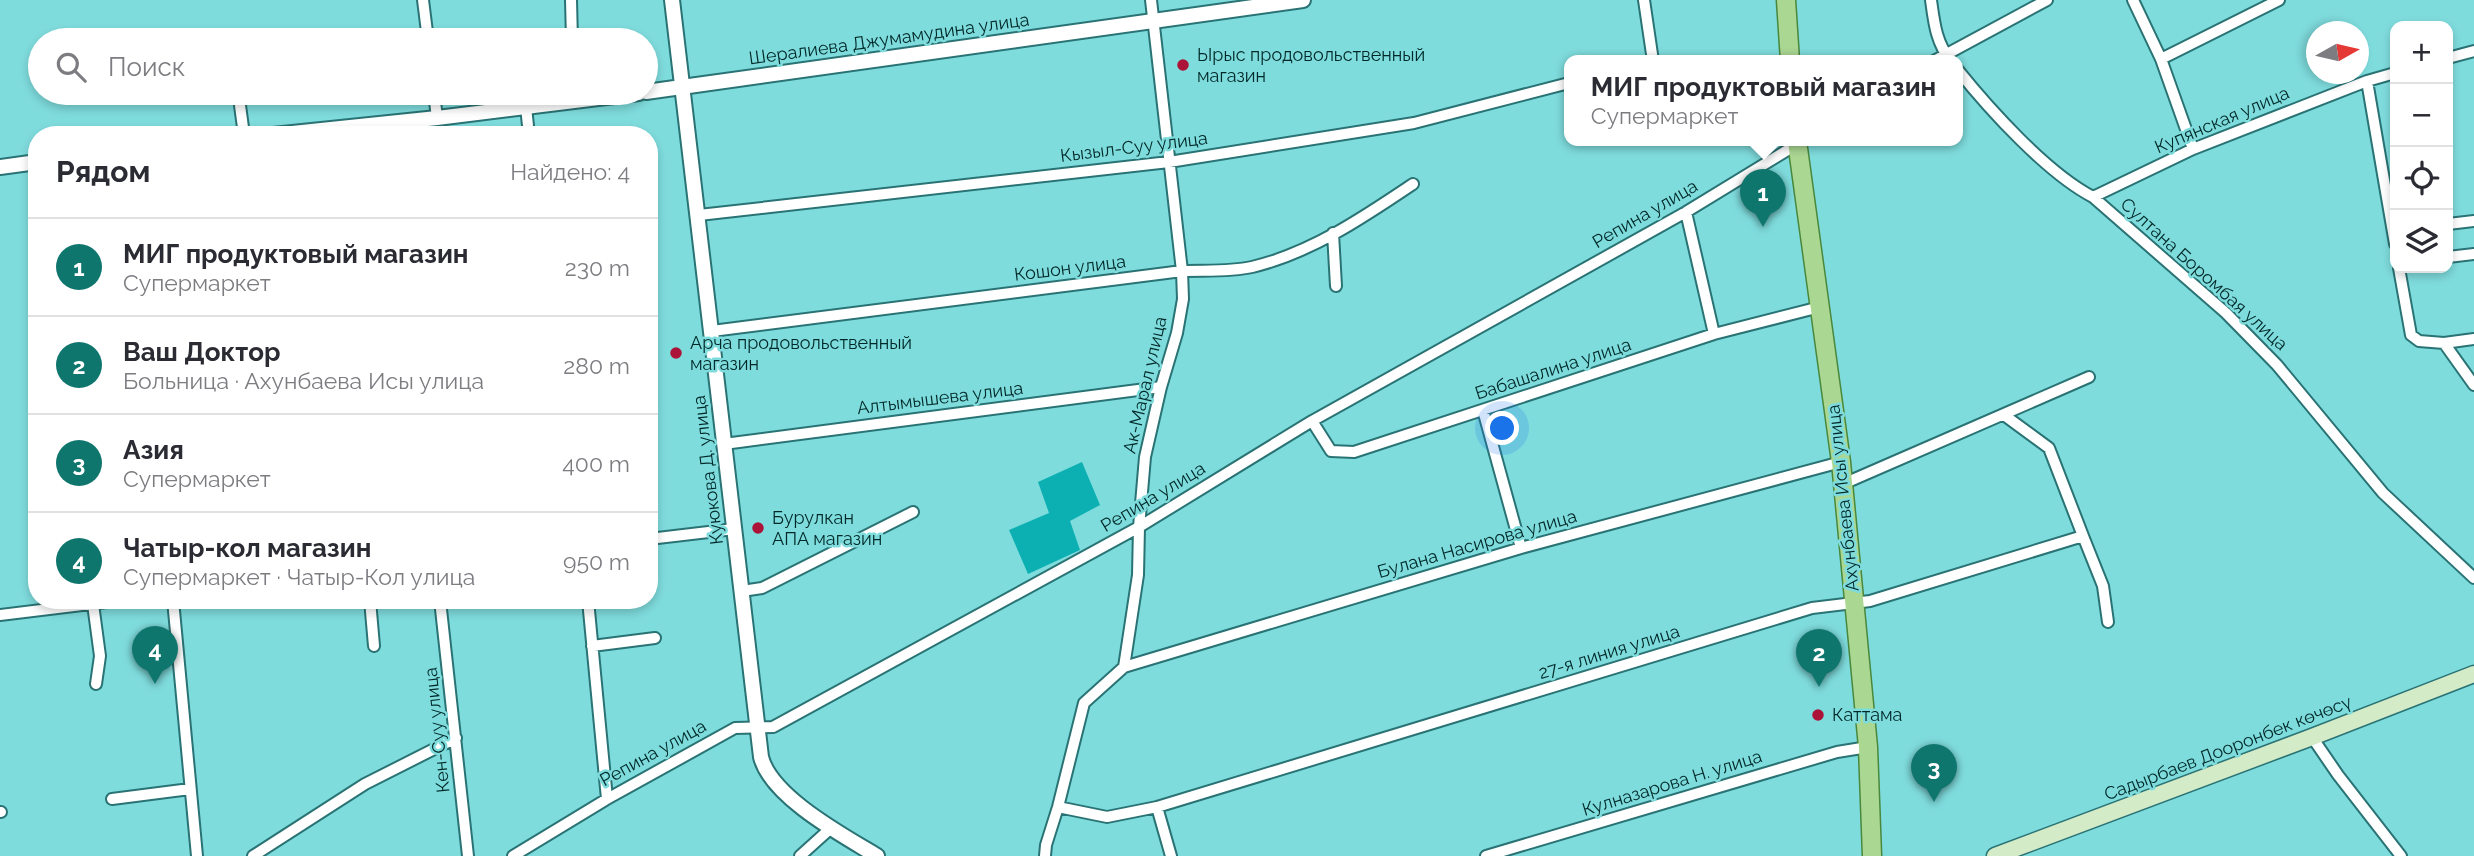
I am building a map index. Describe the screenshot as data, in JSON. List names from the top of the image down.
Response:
{
  "streets": {
    "main road": ["Ахунбаева Исы улица", "Садырбаев Дооронбек көчөсү"],
    "street": [
      "Шералиева Джумамудина улица",
      "Купянская улица",
      "Кызыл-Суу улица",
      "Репина улица",
      "Кошон улица",
      "Султана Боромбая улица",
      "Бабашалина улица",
      "Ак-Марал улица",
      "Алтымышева улица",
      "Куюкова Д. улица",
      "Булана Насирова улица",
      "27-я линия улица",
      "Кен-Суу улица",
      "Кулназарова Н. улица"
    ]
  },
  "crossings": [
    ["Шералиева Джумамудина улица", "Ак-Марал улица"],
    ["Шералиева Джумамудина улица", "Куюкова Д. улица"],
    ["Купянская улица", "Султана Боромбая улица"],
    ["Кызыл-Суу улица", "Ак-Марал улица"],
    ["Кызыл-Суу улица", "Куюкова Д. улица"],
    ["Репина улица", "Бабашалина улица"],
    ["Репина улица", "Ак-Марал улица"],
    ["Репина улица", "Куюкова Д. улица"],
    ["Кошон улица", "Ак-Марал улица"],
    ["Кошон улица", "Куюкова Д. улица"],
    ["Бабашалина улица", "Ахунбаева Исы улица"],
    ["Ак-Марал улица", "Алтымышева улица"],
    ["Ак-Марал улица", "Булана Насирова улица"],
    ["Алтымышева улица", "Куюкова Д. улица"],
    ["Ахунбаева Исы улица", "Булана Насирова улица"],
    ["Ахунбаева Исы улица", "27-я линия улица"],
    ["Ахунбаева Исы улица", "Кулназарова Н. улица"]
  ],
  "places": [
    "Ырыс продовольственный магазин",
    "Арча продовольственный магазин",
    "Бурулкан АПА магазин",
    "Каттама"
  ],
  "north": "right",
  "page": {
    "map_buttons": ["+", "−"],
    "search": "Поиск",
    "popup": ["МИГ продуктовый магазин", "Супермаркет"],
    "heading": ["Рядом", "Найдено: 4"],
    "pins": [
      "1",
      "4",
      "2",
      "3"
    ],
    "list": [
      {
        "mark": "1",
        "name": "МИГ продуктовый магазин",
        "note": "Супермаркет",
        "value": "230 m"
      },
      {
        "mark": "2",
        "name": "Ваш Доктор",
        "note": "Больница · Ахунбаева Исы улица",
        "value": "280 m"
      },
      {
        "mark": "3",
        "name": "Азия",
        "note": "Супермаркет",
        "value": "400 m"
      },
      {
        "mark": "4",
        "name": "Чатыр-кол магазин",
        "note": "Супермаркет · Чатыр-Кол улица",
        "value": "950 m"
      }
    ]
  }
}
